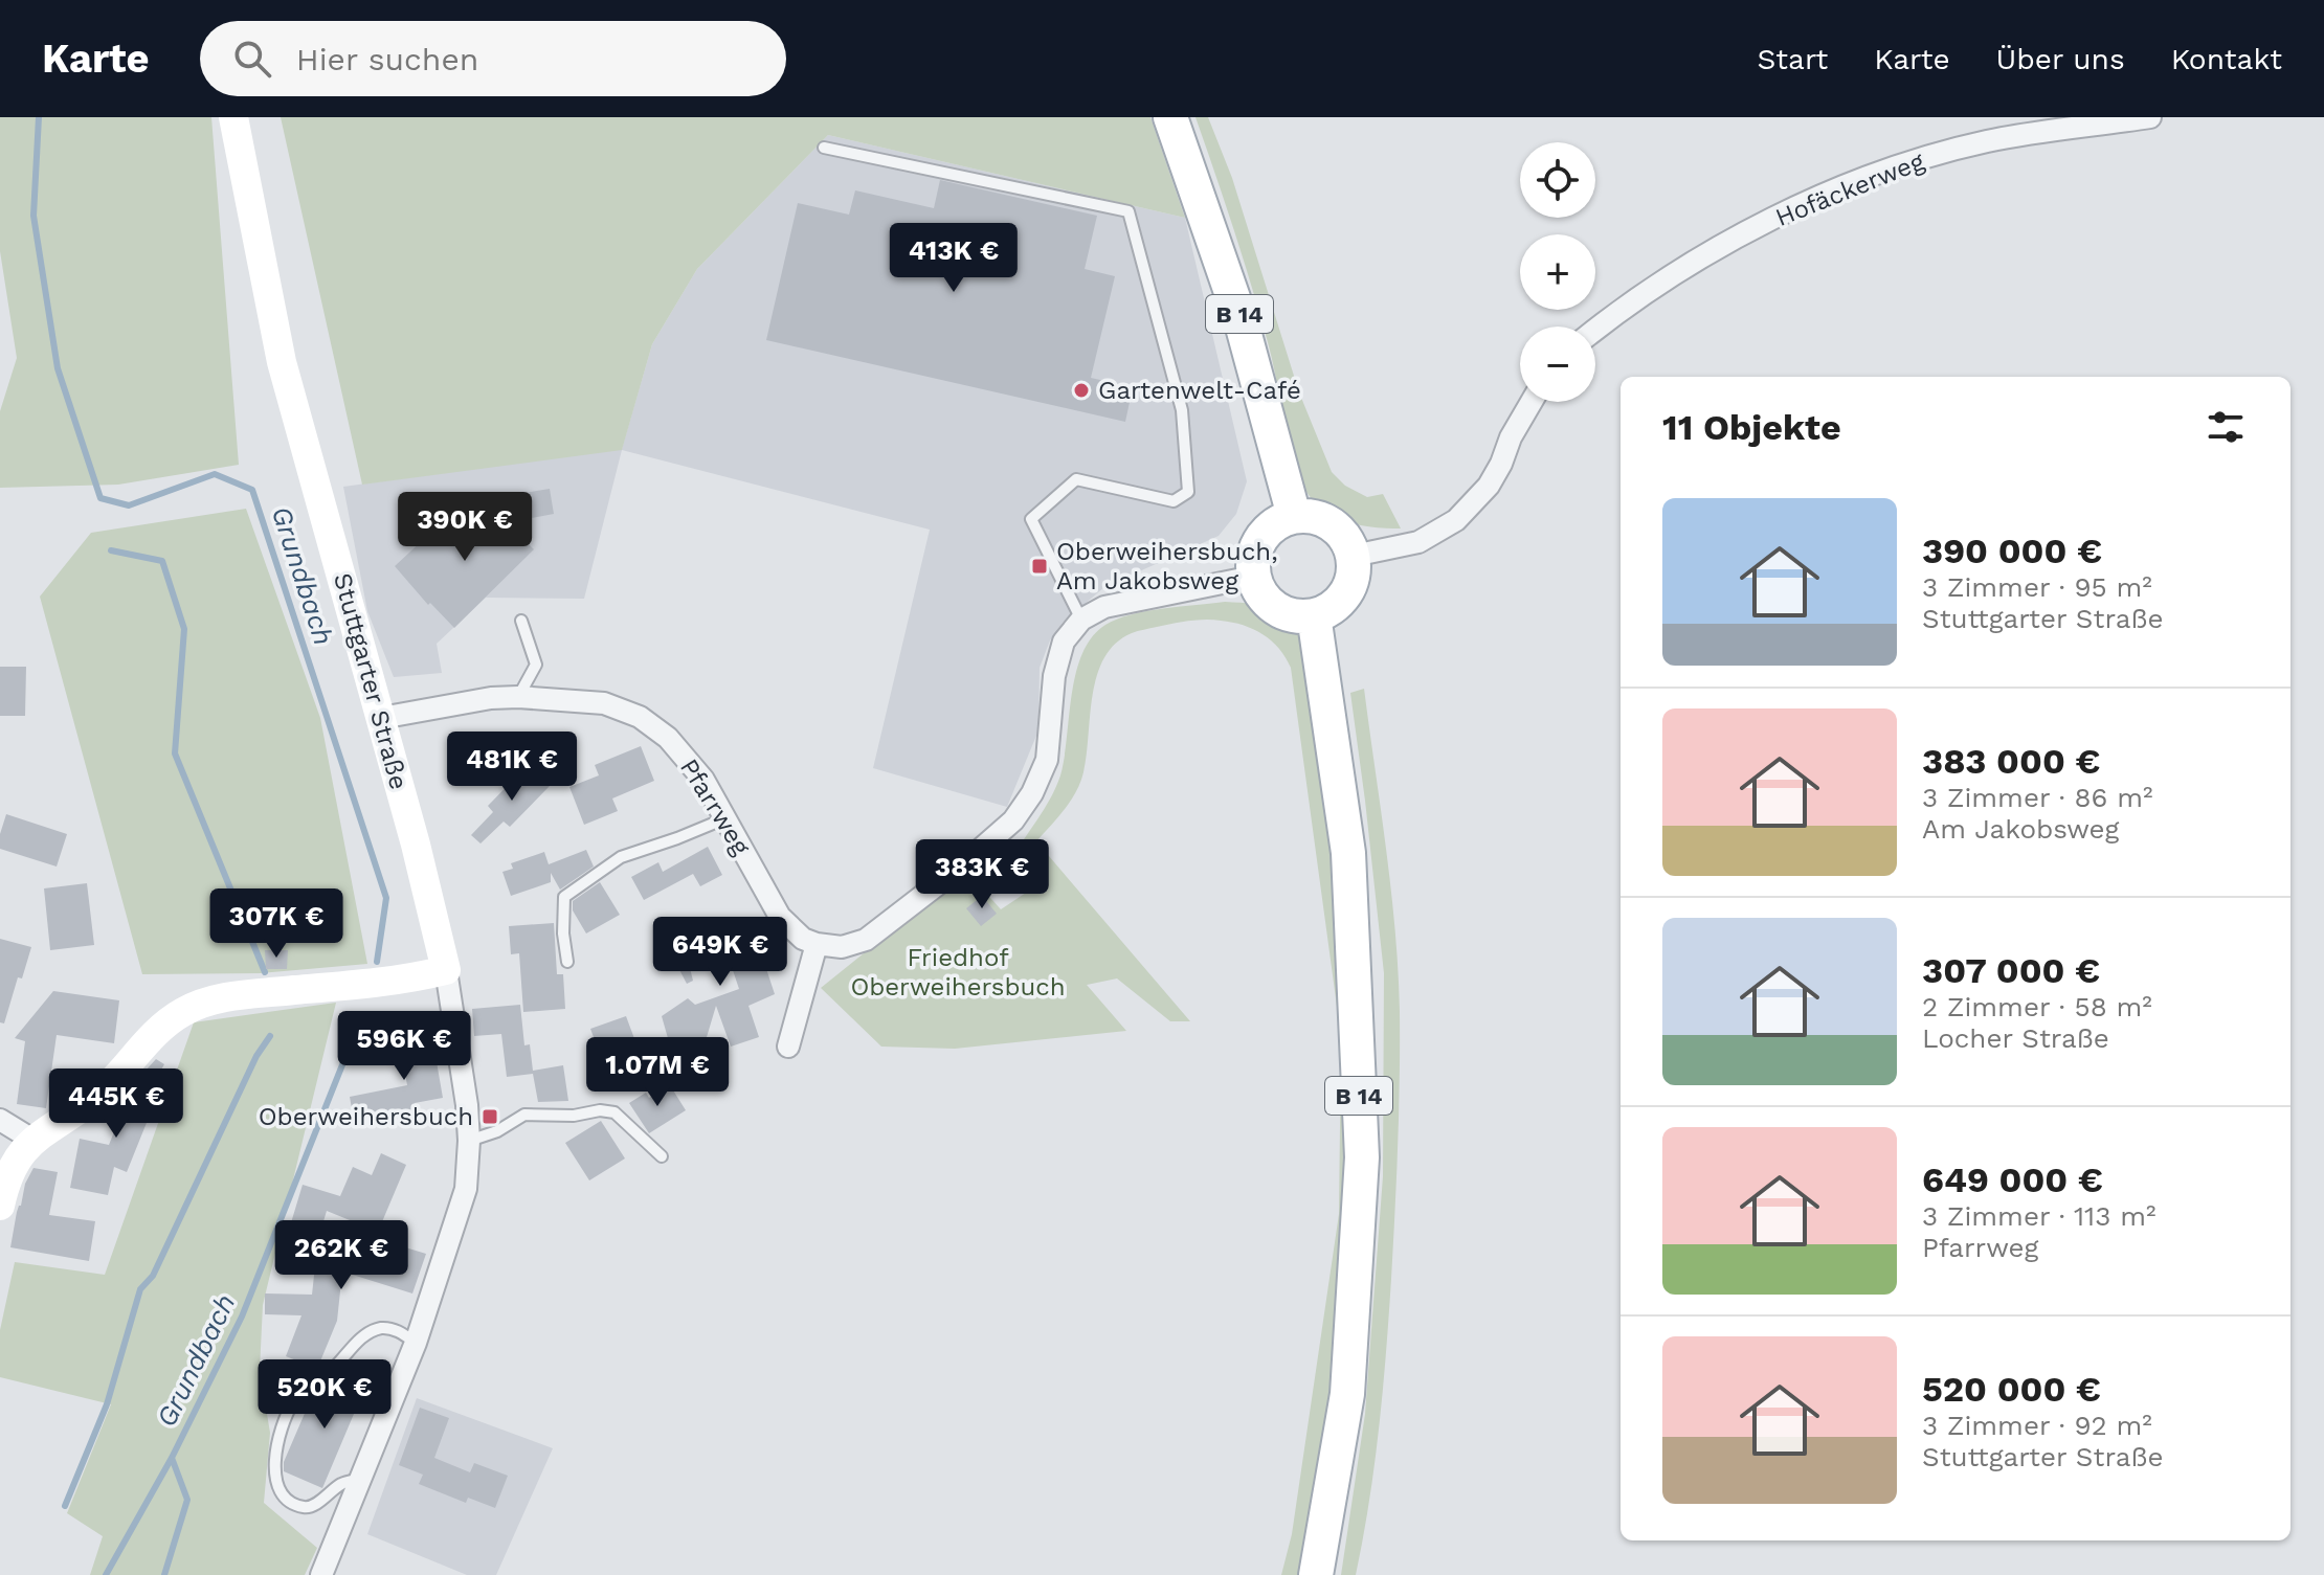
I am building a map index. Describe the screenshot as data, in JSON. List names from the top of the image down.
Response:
{
  "streets": {
    "main road": ["B 14"],
    "street": ["Hofäckerweg", "Stuttgarter Straße", "Pfarrweg"]
  },
  "crossings": [
    ["Stuttgarter Straße", "Pfarrweg"]
  ],
  "water": ["Grundbach"],
  "parks": ["Friedhof Oberweihersbuch"],
  "places": {
    "other": ["Gartenwelt-Café"],
    "transit": ["Oberweihersbuch, Am Jakobsweg", "Oberweihersbuch"]
  },
  "page": {
    "header": "Karte",
    "search": "Hier suchen",
    "nav": [
      "Start",
      "Karte",
      "Über uns",
      "Kontakt"
    ],
    "map_buttons": ["+", "−"],
    "price": [
      "413K €",
      "390K €",
      "481K €",
      "383K €",
      "307K €",
      "649K €",
      "596K €",
      "1.07M €",
      "445K €",
      "262K €",
      "520K €"
    ],
    "heading": "11 Objekte",
    "list": [
      {
        "name": "390 000 €",
        "note": "3 Zimmer · 95 m² · Stuttgarter Straße"
      },
      {
        "name": "383 000 €",
        "note": "3 Zimmer · 86 m² · Am Jakobsweg"
      },
      {
        "name": "307 000 €",
        "note": "2 Zimmer · 58 m² · Locher Straße"
      },
      {
        "name": "649 000 €",
        "note": "3 Zimmer · 113 m² · Pfarrweg"
      },
      {
        "name": "520 000 €",
        "note": "3 Zimmer · 92 m² · Stuttgarter Straße"
      }
    ]
  }
}
